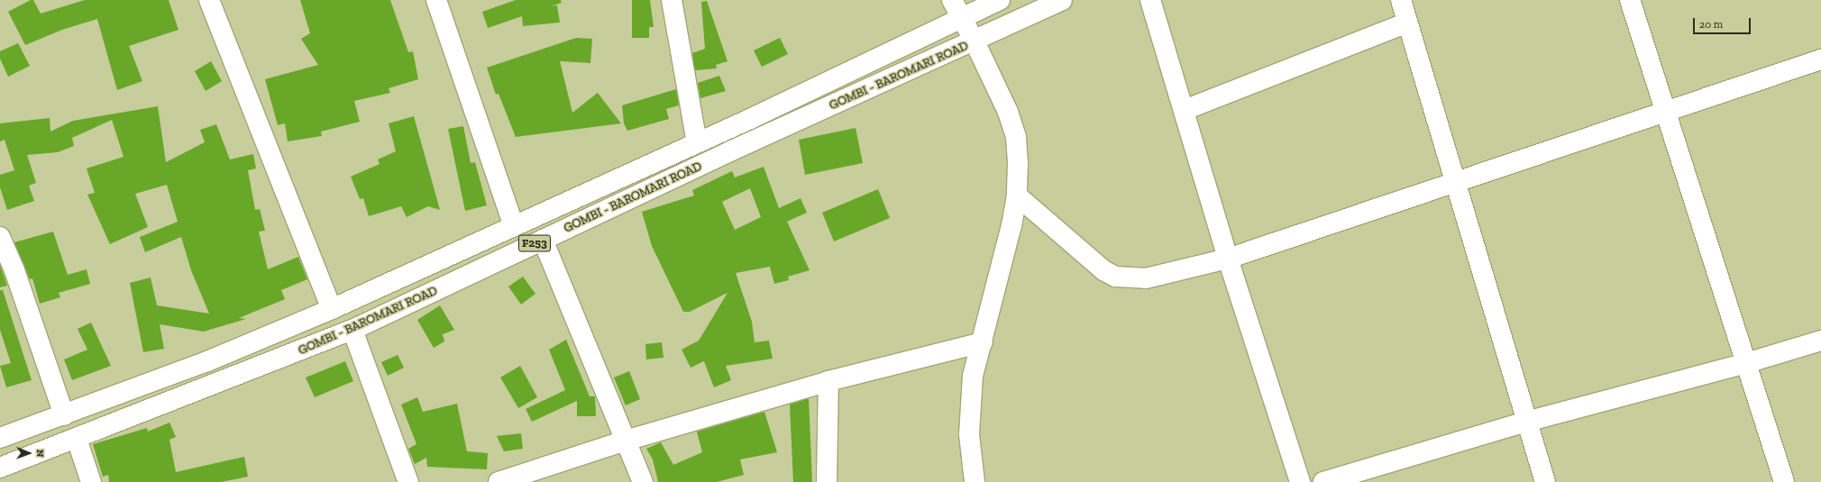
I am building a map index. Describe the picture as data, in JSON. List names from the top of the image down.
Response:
{
  "streets": {
    "street": ["GOMBI - BAROMARI ROAD", "F253"]
  },
  "scale_bar": "20 m",
  "north": "right"
}
